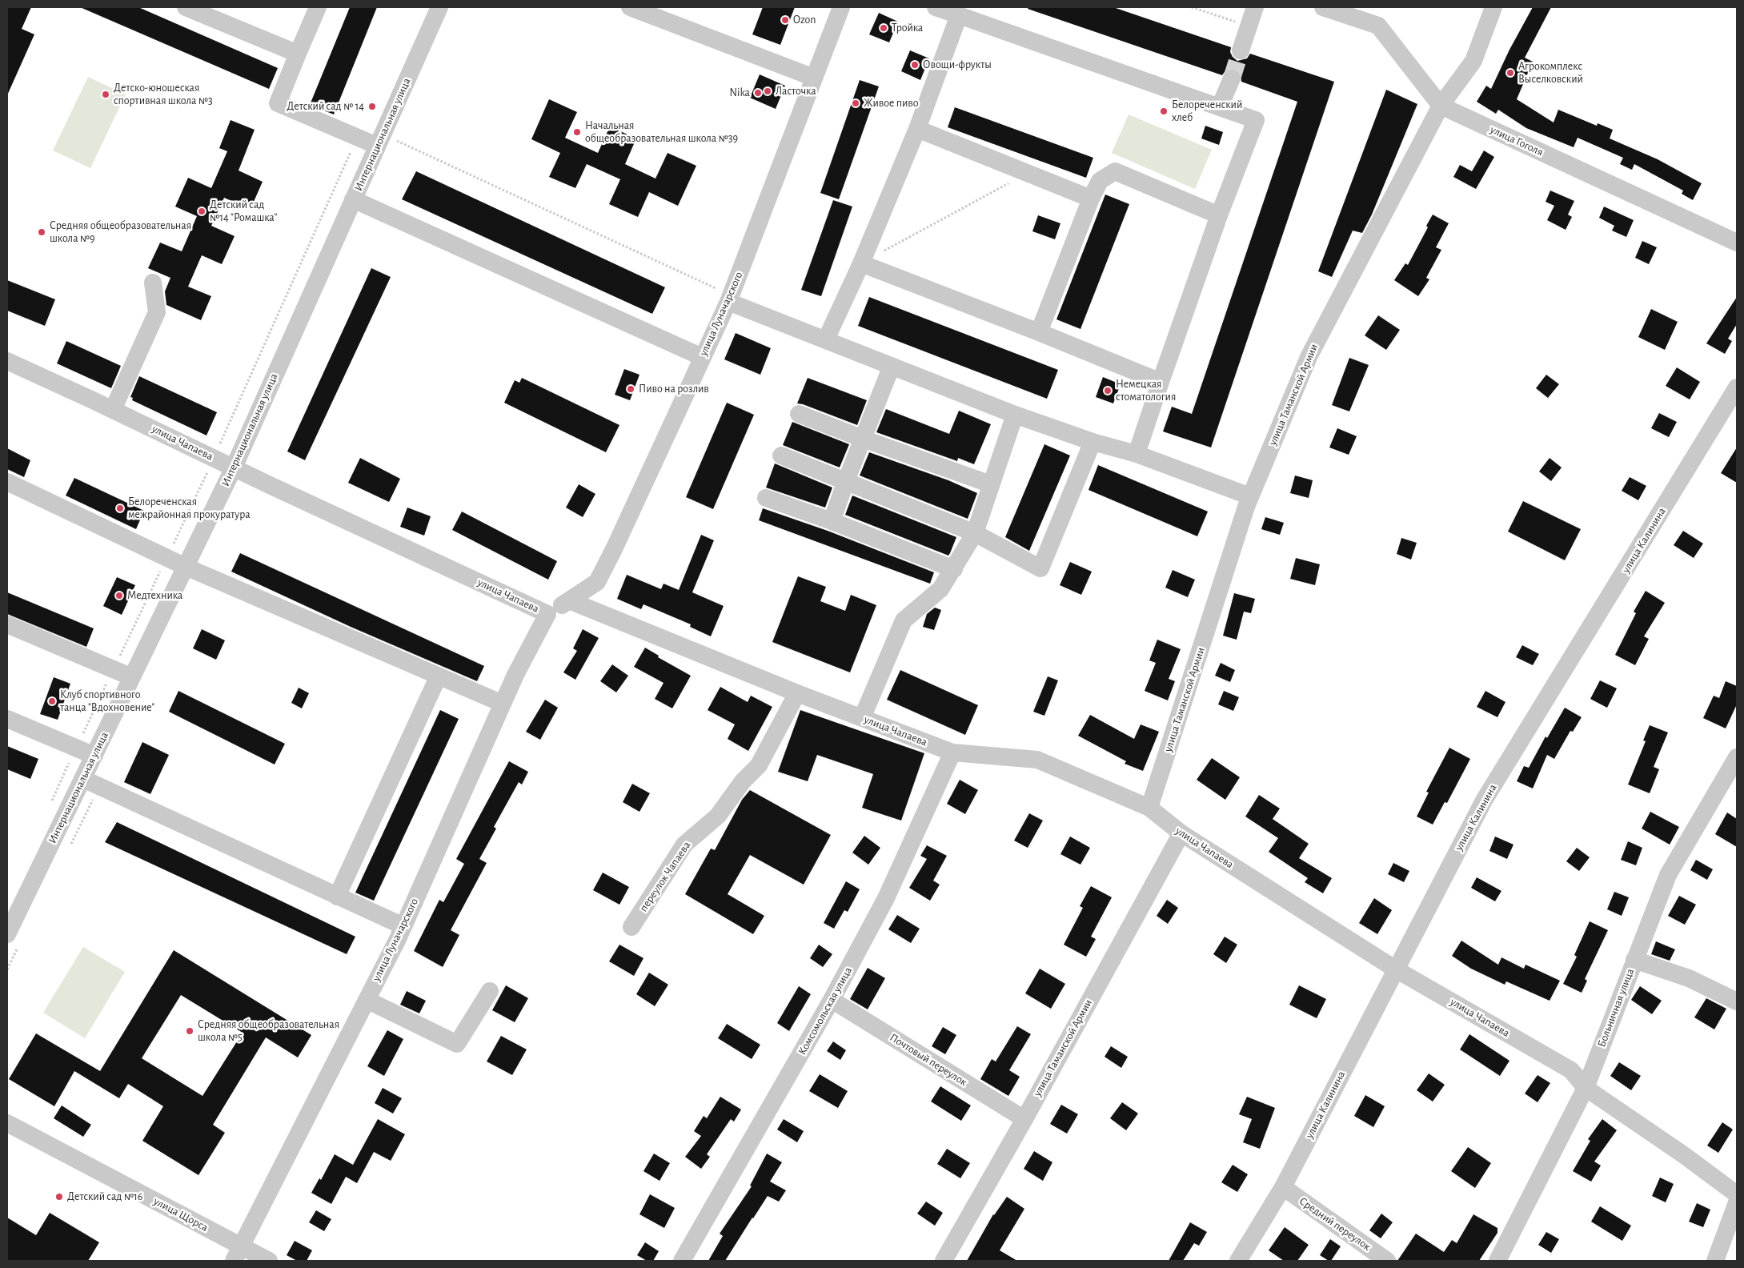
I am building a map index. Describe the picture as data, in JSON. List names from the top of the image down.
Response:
{
  "streets": {
    "street": [
      "Интернациональная улица",
      "улица Гоголя",
      "улица Луначарского",
      "улица Таманской Армии",
      "улица Чапаева",
      "улица Калинина",
      "переулок Чапаева",
      "Больничная улица",
      "Комсомольская улица",
      "Почтовый переулок",
      "улица Щорса",
      "Средний переулок"
    ]
  },
  "crossings": [
    ["Интернациональная улица", "улица Чапаева"],
    ["улица Гоголя", "улица Таманской Армии"],
    ["улица Луначарского", "улица Чапаева"],
    ["улица Луначарского", "улица Щорса"],
    ["улица Таманской Армии", "улица Чапаева"],
    ["улица Таманской Армии", "Почтовый переулок"],
    ["улица Чапаева", "улица Калинина"],
    ["улица Чапаева", "переулок Чапаева"],
    ["улица Чапаева", "Больничная улица"],
    ["улица Чапаева", "Комсомольская улица"],
    ["улица Калинина", "Средний переулок"],
    ["Комсомольская улица", "Почтовый переулок"]
  ],
  "places": [
    "Ozon",
    "Тройка",
    "Овощи-фрукты",
    "Агрокомплекс Выселковский",
    "Ласточка",
    "Nika",
    "Детско-юношеская спортивная школа №3",
    "Живое пиво",
    "Детский сад № 14",
    "Белореченский хлеб",
    "Начальная общеобразовательная школа №39",
    "Детский сад №14 \"Ромашка\"",
    "Средняя общеобразовательная школа №9",
    "Пиво на розлив",
    "Немецкая стоматология",
    "Белореченская межрайонная прокуратура",
    "Медтехника",
    "Клуб спортивного танца \"Вдохновение\"",
    "Средняя общеобразовательная школа №5",
    "Детский сад №16"
  ]
}
